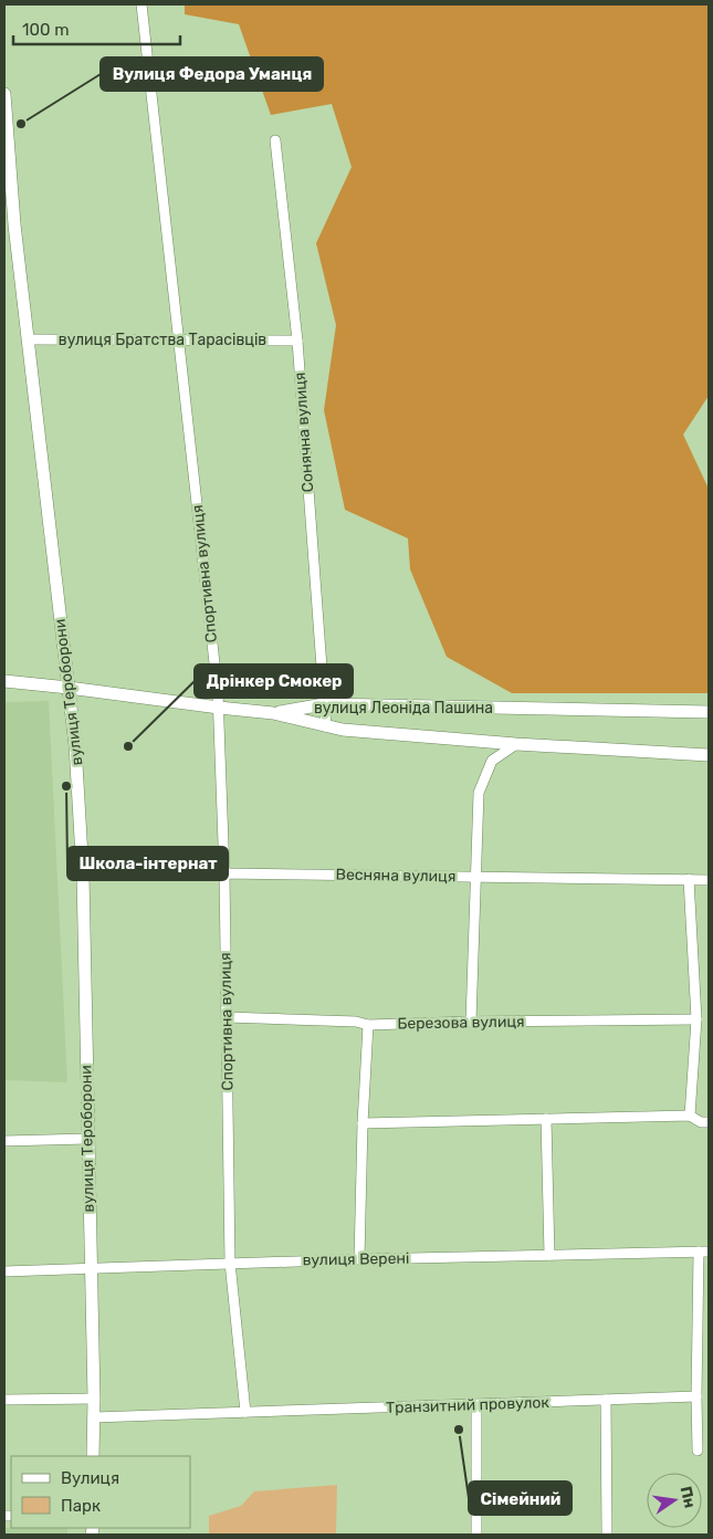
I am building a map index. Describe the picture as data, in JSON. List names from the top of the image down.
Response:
{
  "streets": {
    "main road": ["вулиця Тероборони", "вулиця Леоніда Пашина"],
    "street": [
      "вулиця Братства Тарасівців",
      "Сонячна вулиця",
      "Спортивна вулиця",
      "Весняна вулиця",
      "Березова вулиця",
      "вулиця Верені",
      "Транзитний провулок"
    ]
  },
  "crossings": [
    ["вулиця Братства Тарасівців", "Сонячна вулиця"],
    ["вулиця Братства Тарасівців", "Спортивна вулиця"],
    ["вулиця Братства Тарасівців", "вулиця Тероборони"],
    ["Сонячна вулиця", "вулиця Леоніда Пашина"],
    ["Спортивна вулиця", "Весняна вулиця"],
    ["Спортивна вулиця", "Березова вулиця"],
    ["Спортивна вулиця", "вулиця Верені"],
    ["Спортивна вулиця", "Транзитний провулок"],
    ["вулиця Тероборони", "Весняна вулиця"],
    ["вулиця Тероборони", "вулиця Верені"],
    ["вулиця Тероборони", "Транзитний провулок"]
  ],
  "places": [
    "Вулиця Федора Уманця",
    "Дрінкер Смокер",
    "Школа-інтернат",
    "Сімейний"
  ],
  "legend": ["Вулиця", "Парк"],
  "scale_bar": "100 m",
  "north": "right"
}
